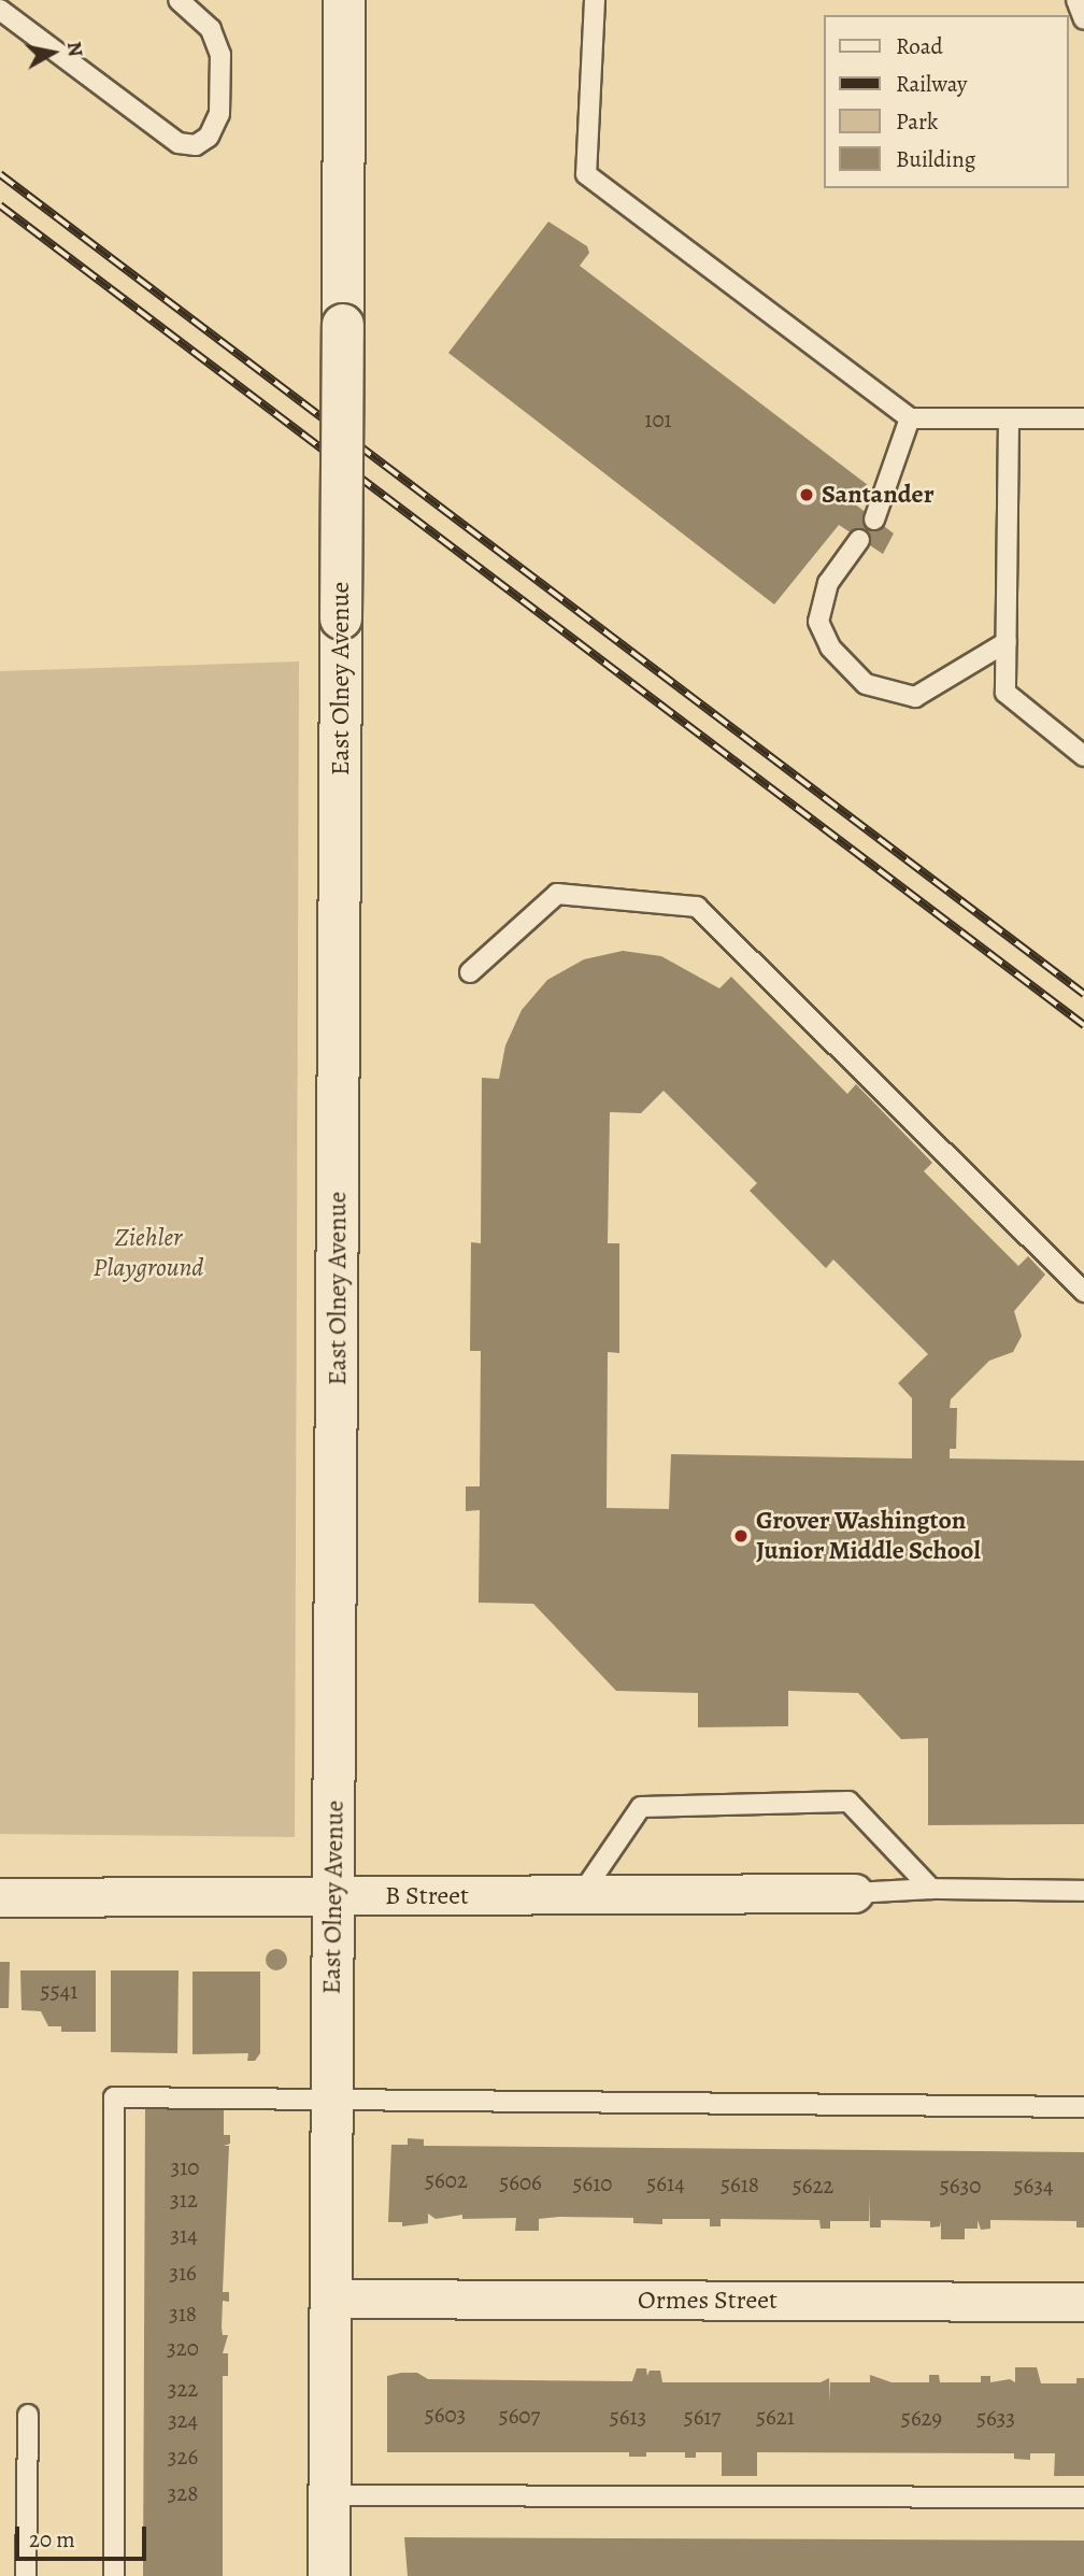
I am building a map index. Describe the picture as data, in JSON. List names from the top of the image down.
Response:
{
  "streets": {
    "street": ["East Olney Avenue", "B Street", "Ormes Street"]
  },
  "crossings": [
    ["East Olney Avenue", "B Street"],
    ["East Olney Avenue", "Ormes Street"]
  ],
  "parks": ["Ziehler Playground"],
  "places": ["Santander", "Grover Washington Junior Middle School"],
  "house_numbers": [
    "101",
    "5541",
    "310",
    "5602",
    "5606",
    "5610",
    "5614",
    "5618",
    "5622",
    "5630",
    "5634",
    "312",
    "314",
    "316",
    "318",
    "320",
    "322",
    "5603",
    "5607",
    "5613",
    "5617",
    "5621",
    "5629",
    "5633",
    "324",
    "326",
    "328"
  ],
  "legend": [
    "Road",
    "Railway",
    "Park",
    "Building"
  ],
  "scale_bar": "20 m",
  "north": "right"
}
